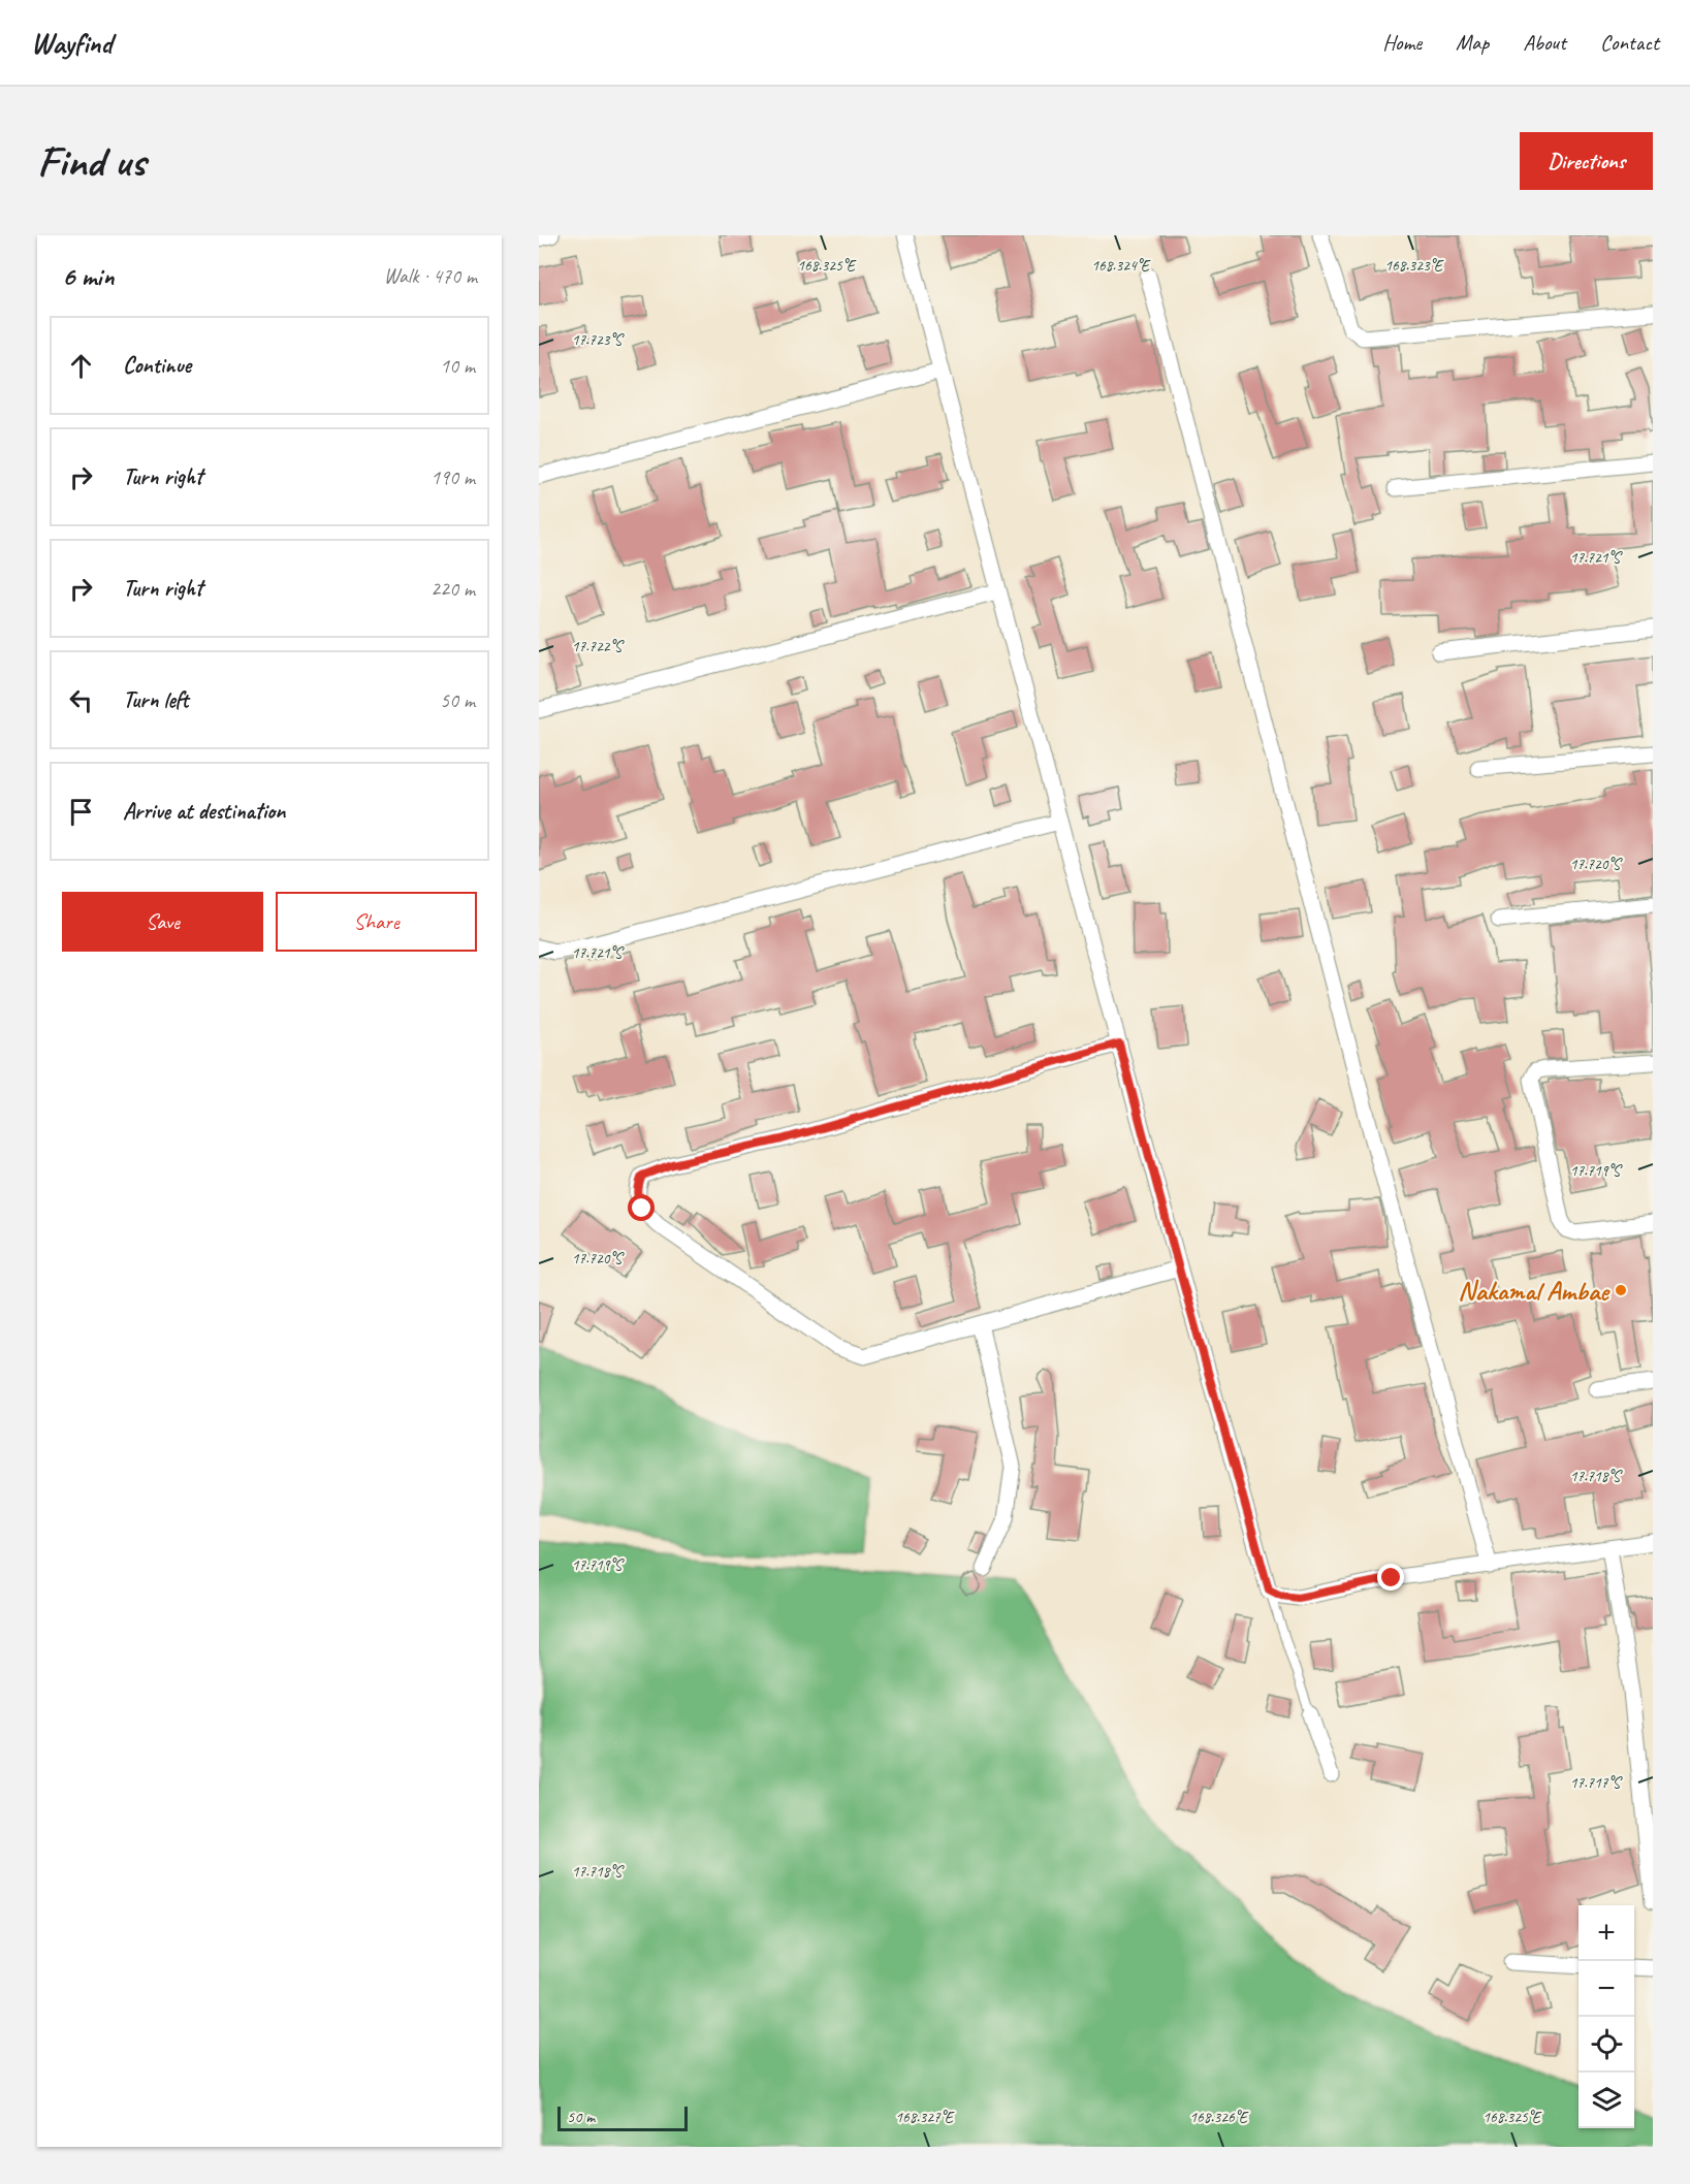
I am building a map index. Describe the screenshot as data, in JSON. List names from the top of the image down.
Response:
{
  "places": ["Nakamal Ambae"],
  "scale_bar": "50 m",
  "page": {
    "header": "Wayfind",
    "nav": [
      "Home",
      "Map",
      "About",
      "Contact"
    ],
    "buttons": [
      "Directions",
      ["Save", "Share"]
    ],
    "title": "Find us",
    "heading": ["6 min", "Walk · 470 m"],
    "list": [
      ["Continue", "10 m"],
      ["Turn right", "190 m"],
      ["Turn right", "220 m"],
      ["Turn left", "50 m"],
      "Arrive at destination"
    ],
    "map_buttons": ["+", "−"],
    "scale": "50 m"
  },
  "coordinates": [
    "168.325°E",
    "168.324°E",
    "168.323°E",
    "17.723°S",
    "17.721°S",
    "17.722°S",
    "17.720°S",
    "17.719°S",
    "17.718°S",
    "17.717°S",
    "168.327°E",
    "168.326°E"
  ]
}
